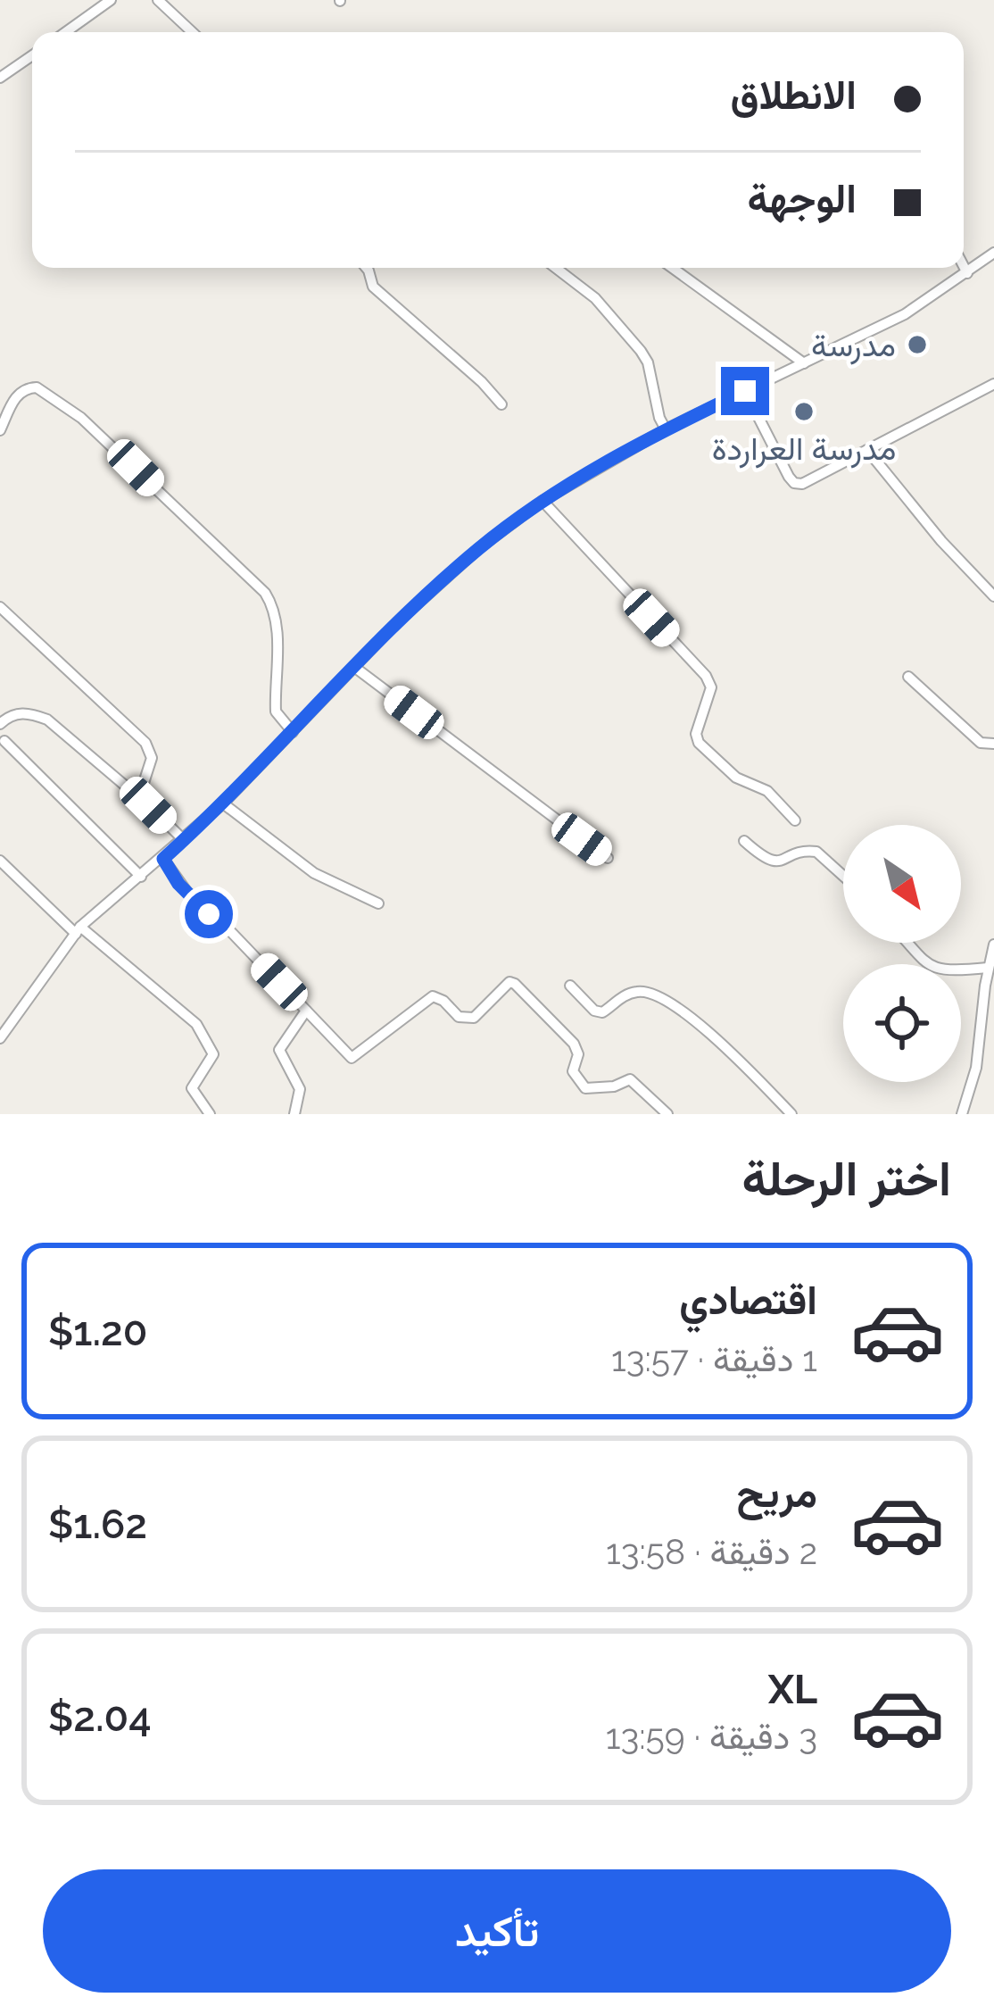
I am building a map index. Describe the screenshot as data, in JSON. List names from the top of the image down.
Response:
{
  "places": ["مدرسة", "مدرسة العراردة"],
  "north": "bottom right",
  "page": {
    "banner": ["الانطلاق", "الوجهة"],
    "heading": "اختر الرحلة",
    "list": [
      {
        "name": "اقتصادي",
        "note": "1 دقيقة · 13:57",
        "value": "$1.20"
      },
      {
        "name": "مريح",
        "note": "2 دقيقة · 13:58",
        "value": "$1.62"
      },
      {
        "name": "XL",
        "note": "3 دقيقة · 13:59",
        "value": "$2.04"
      }
    ],
    "buttons": "تأكيد"
  }
}
